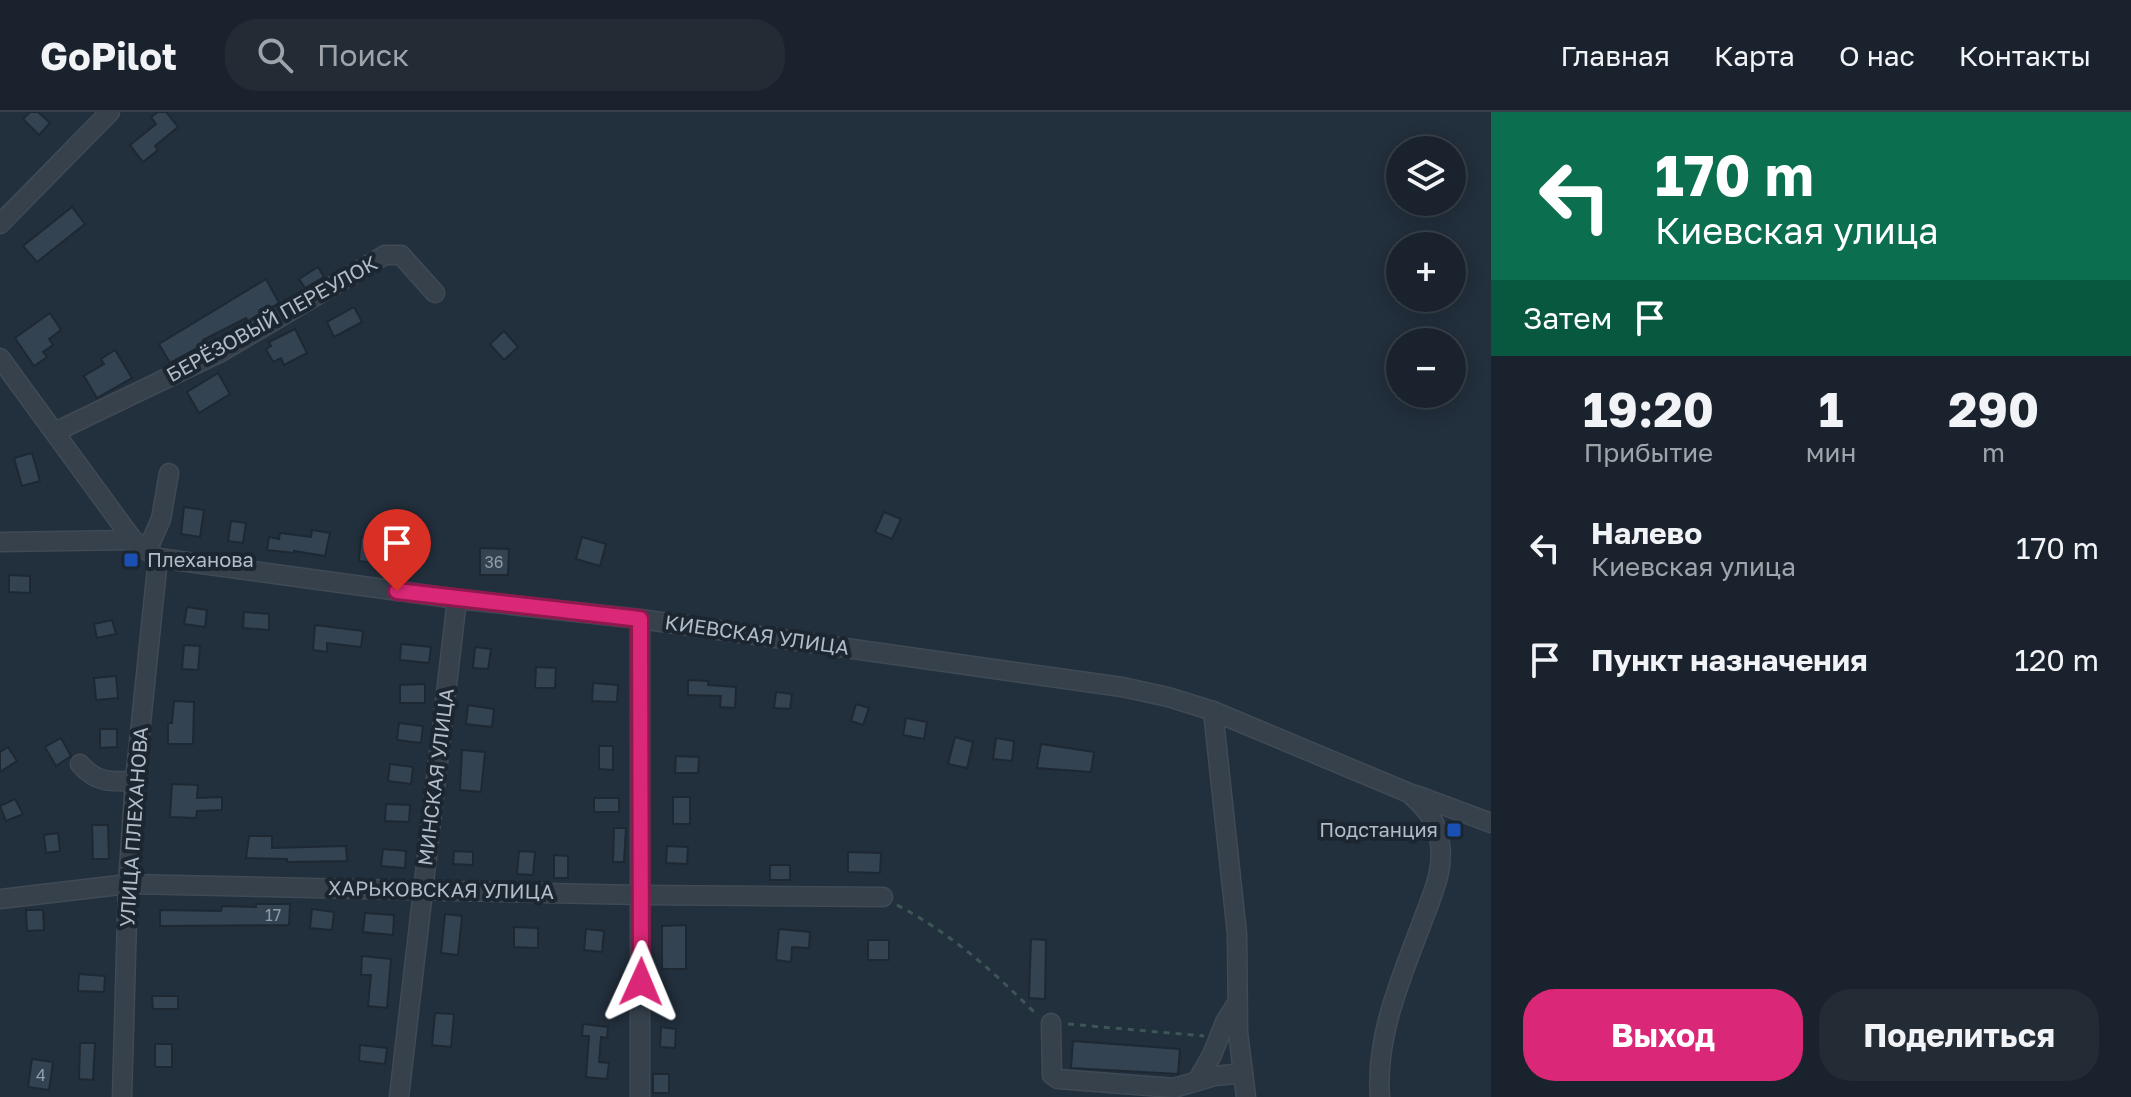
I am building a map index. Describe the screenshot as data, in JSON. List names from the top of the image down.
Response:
{
  "streets": {
    "street": [
      "БЕРЁЗОВЫЙ ПЕРЕУЛОК",
      "КИЕВСКАЯ УЛИЦА",
      "МИНСКАЯ УЛИЦА",
      "УЛИЦА ПЛЕХАНОВА",
      "ХАРЬКОВСКАЯ УЛИЦА"
    ]
  },
  "crossings": [
    ["КИЕВСКАЯ УЛИЦА", "МИНСКАЯ УЛИЦА"],
    ["КИЕВСКАЯ УЛИЦА", "УЛИЦА ПЛЕХАНОВА"],
    ["МИНСКАЯ УЛИЦА", "ХАРЬКОВСКАЯ УЛИЦА"],
    ["УЛИЦА ПЛЕХАНОВА", "ХАРЬКОВСКАЯ УЛИЦА"]
  ],
  "places": {
    "transit": ["Плеханова", "Подстанция"]
  },
  "house_numbers": ["36", "17", "4"],
  "page": {
    "header": "GoPilot",
    "search": "Поиск",
    "nav": [
      "Главная",
      "Карта",
      "О нас",
      "Контакты"
    ],
    "turn": ["170 m", "Киевская улица"],
    "map_buttons": ["+", "−"],
    "then": "Затем",
    "eta": [
      "19:20",
      "Прибытие",
      "1",
      "мин",
      "290",
      "m"
    ],
    "list": [
      {
        "name": "Налево",
        "note": "Киевская улица",
        "value": "170 m"
      },
      {
        "name": "Пункт назначения",
        "value": "120 m"
      }
    ],
    "buttons": ["Выход", "Поделиться"]
  }
}
